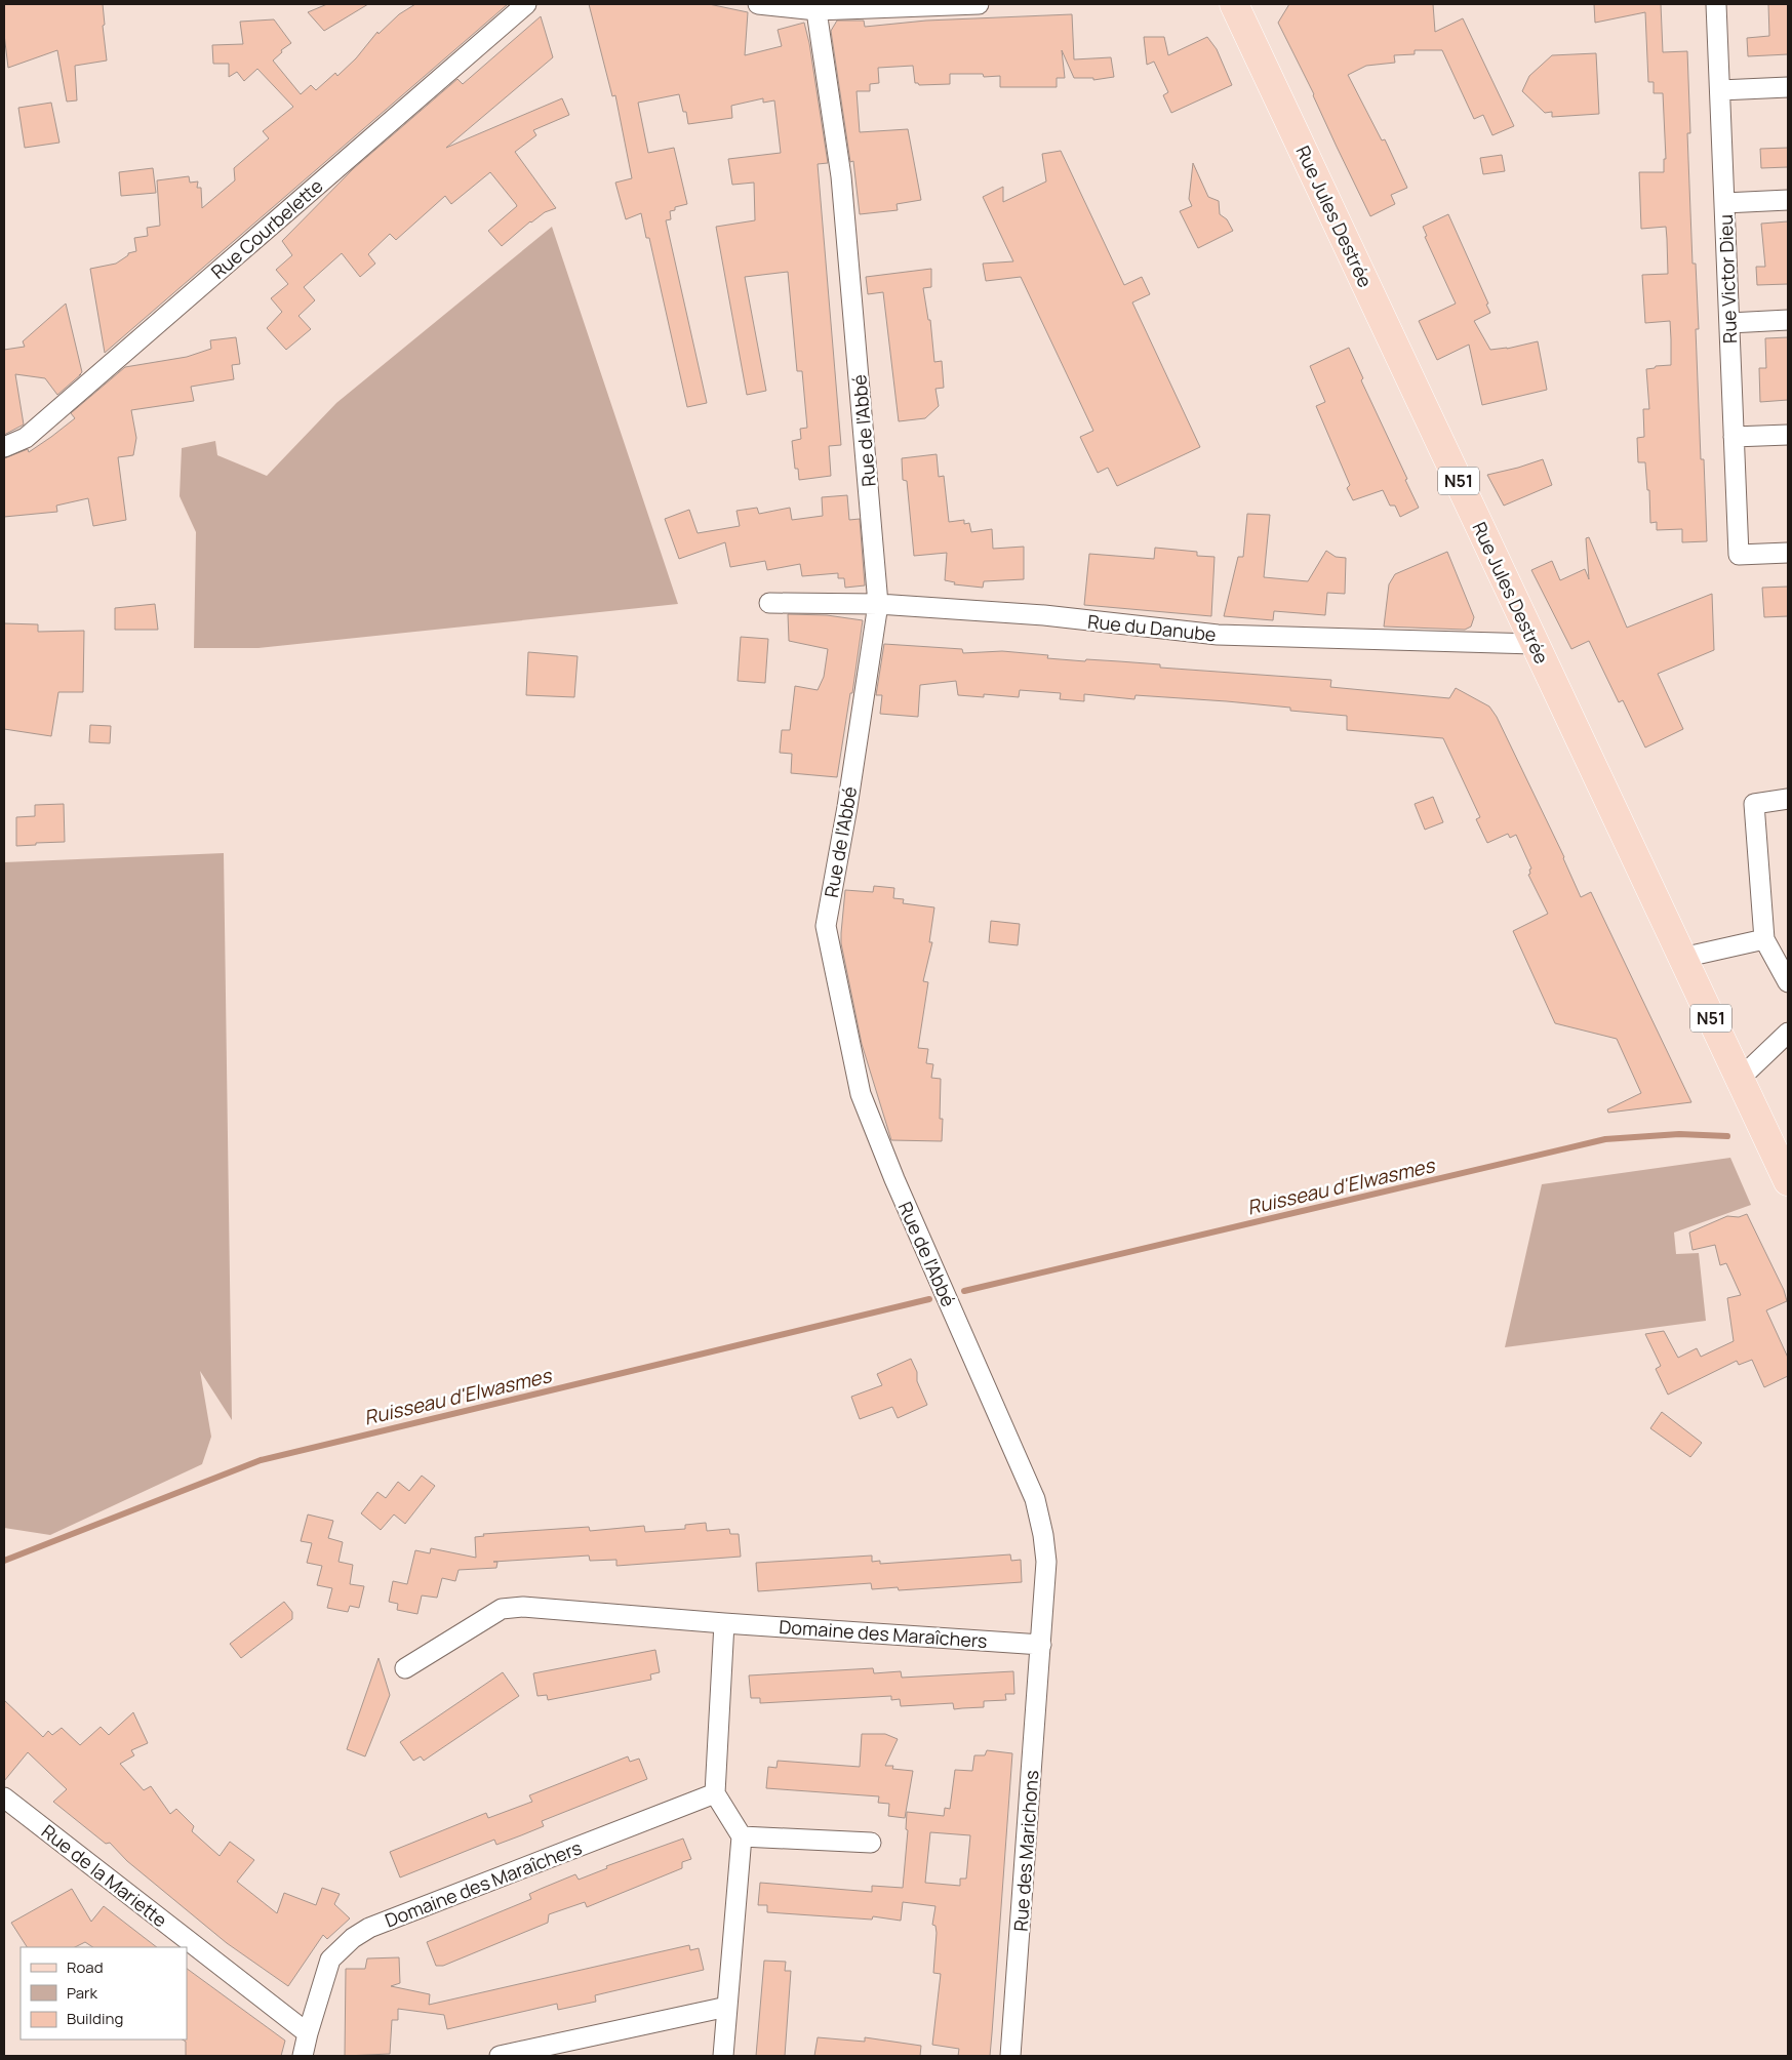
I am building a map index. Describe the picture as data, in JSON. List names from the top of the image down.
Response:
{
  "streets": {
    "main road": ["Rue Jules Destrée", "N51"],
    "street": [
      "Rue Courbelette",
      "Rue Victor Dieu",
      "Rue de l'Abbé",
      "Rue du Danube",
      "Domaine des Maraîchers",
      "Rue des Marichons",
      "Rue de la Mariette"
    ]
  },
  "crossings": [
    ["Rue Jules Destrée", "Rue du Danube"],
    ["Rue de l'Abbé", "Rue du Danube"],
    ["Rue de l'Abbé", "Domaine des Maraîchers"],
    ["Rue de l'Abbé", "Rue des Marichons"],
    ["Domaine des Maraîchers", "Rue des Marichons"],
    ["Domaine des Maraîchers", "Rue de la Mariette"]
  ],
  "water": ["Ruisseau d'Elwasmes"],
  "legend": ["Road", "Park", "Building"]
}
